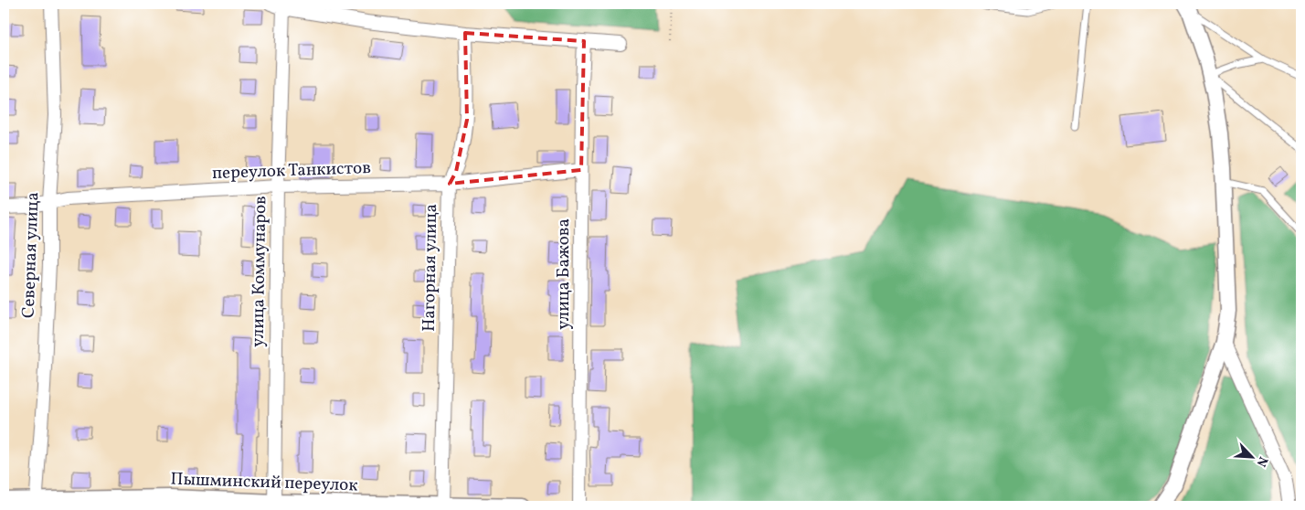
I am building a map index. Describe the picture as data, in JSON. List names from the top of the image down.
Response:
{
  "streets": {
    "street": [
      "переулок Танкистов",
      "Северная улица",
      "Нагорная улица",
      "улица Коммунаров",
      "улица Бажова",
      "Пышминский переулок"
    ]
  },
  "crossings": [
    ["переулок Танкистов", "Северная улица"],
    ["переулок Танкистов", "Нагорная улица"],
    ["переулок Танкистов", "улица Коммунаров"],
    ["переулок Танкистов", "улица Бажова"],
    ["Северная улица", "Пышминский переулок"],
    ["Нагорная улица", "Пышминский переулок"],
    ["улица Коммунаров", "Пышминский переулок"]
  ],
  "north": "bottom right"
}
